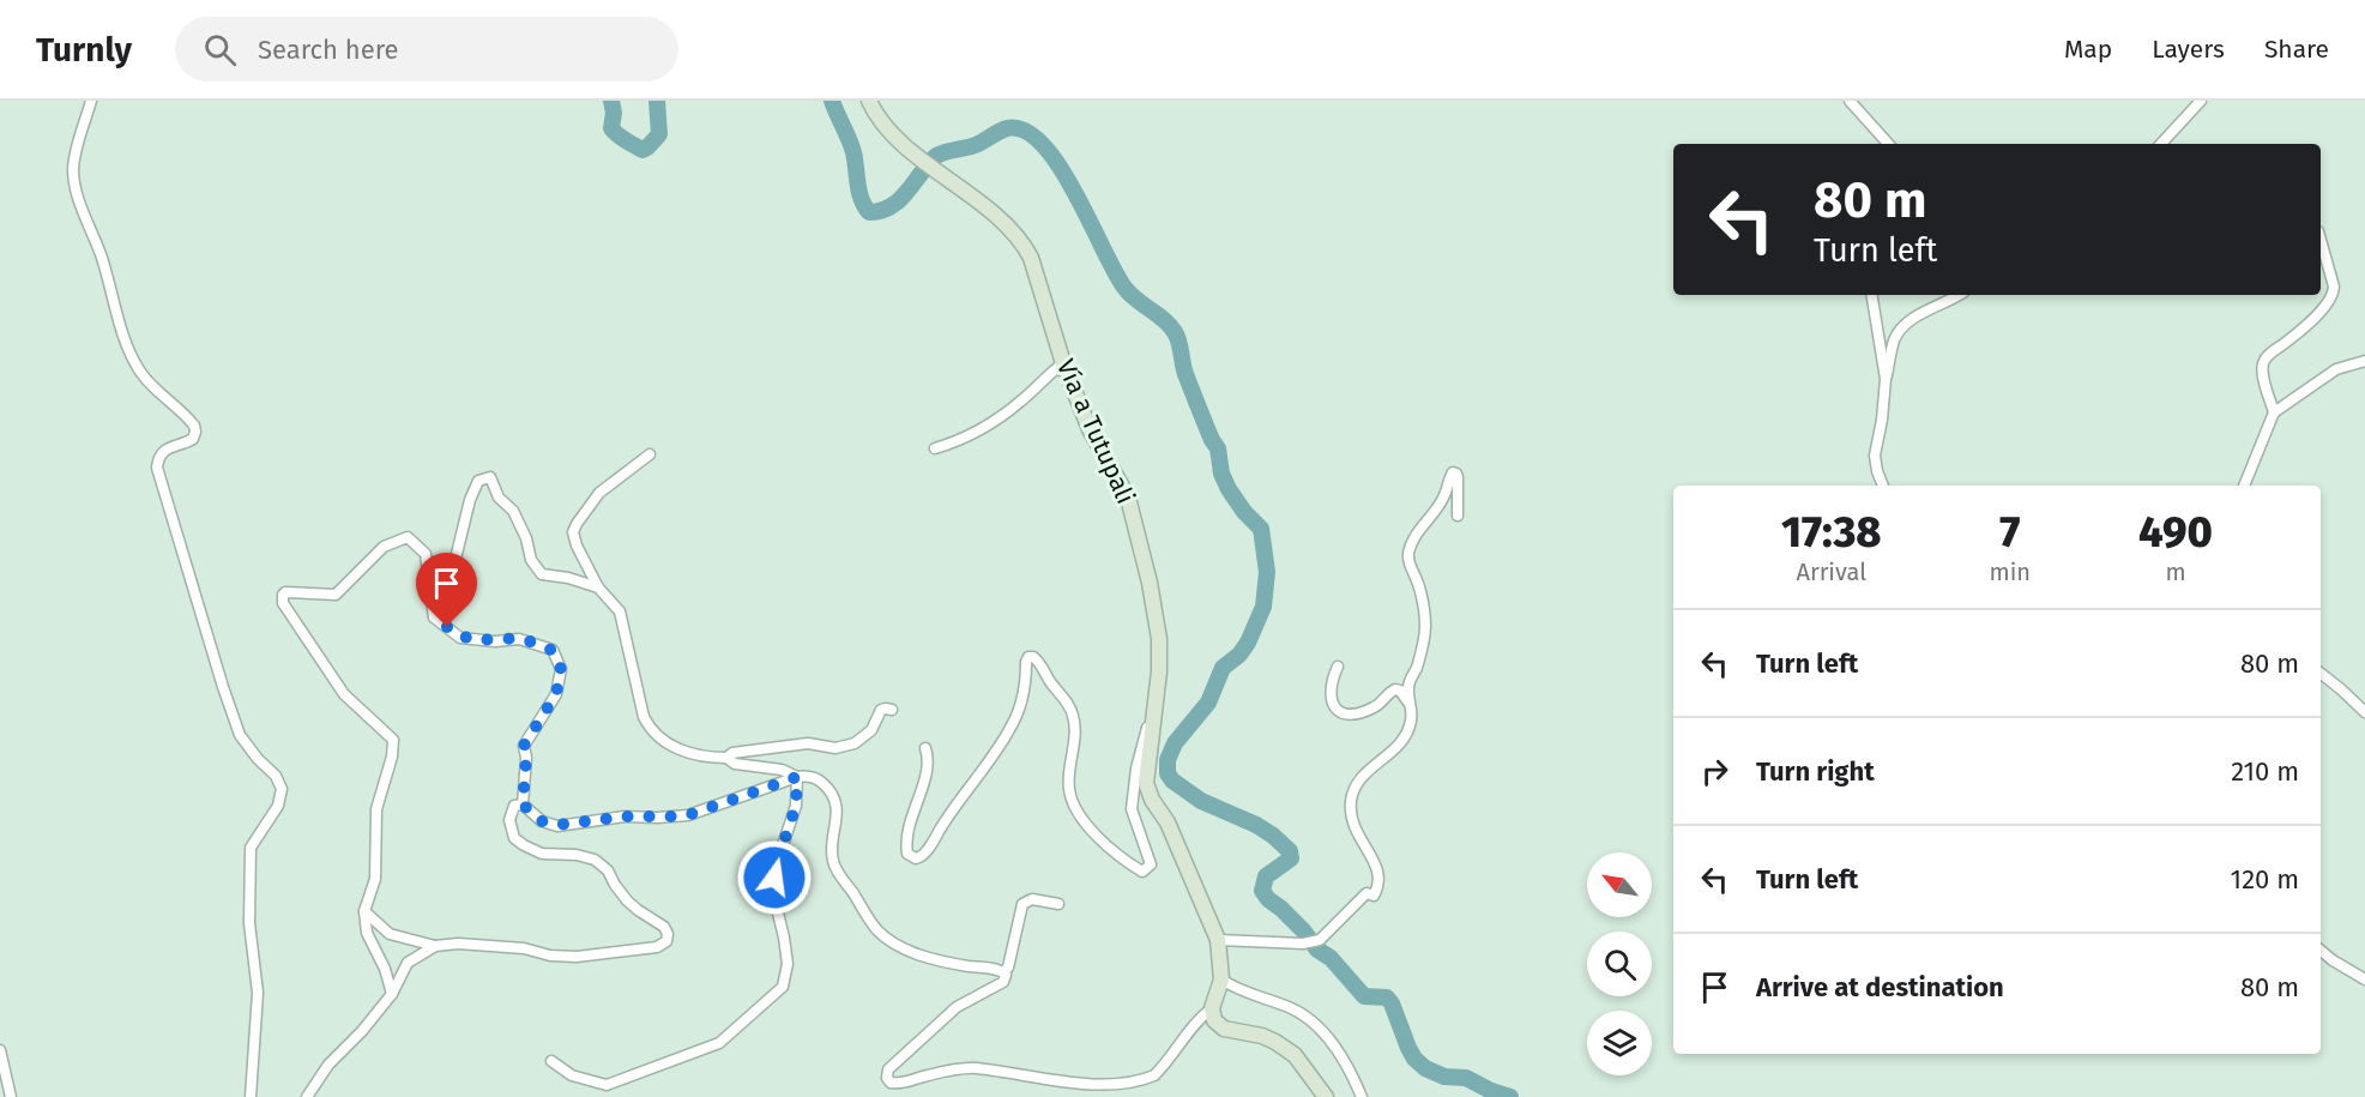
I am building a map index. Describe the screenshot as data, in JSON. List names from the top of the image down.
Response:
{
  "streets": {
    "street": ["Vía a Tutupali"]
  },
  "north": "top left",
  "page": {
    "header": "Turnly",
    "search": "Search here",
    "nav": ["Map", "Layers", "Share"],
    "turn": ["80 m", "Turn left"],
    "eta": [
      "17:38",
      "Arrival",
      "7",
      "min",
      "490",
      "m"
    ],
    "list": [
      {
        "name": "Turn left",
        "value": "80 m"
      },
      {
        "name": "Turn right",
        "value": "210 m"
      },
      {
        "name": "Turn left",
        "value": "120 m"
      },
      {
        "name": "Arrive at destination",
        "value": "80 m"
      }
    ]
  }
}
